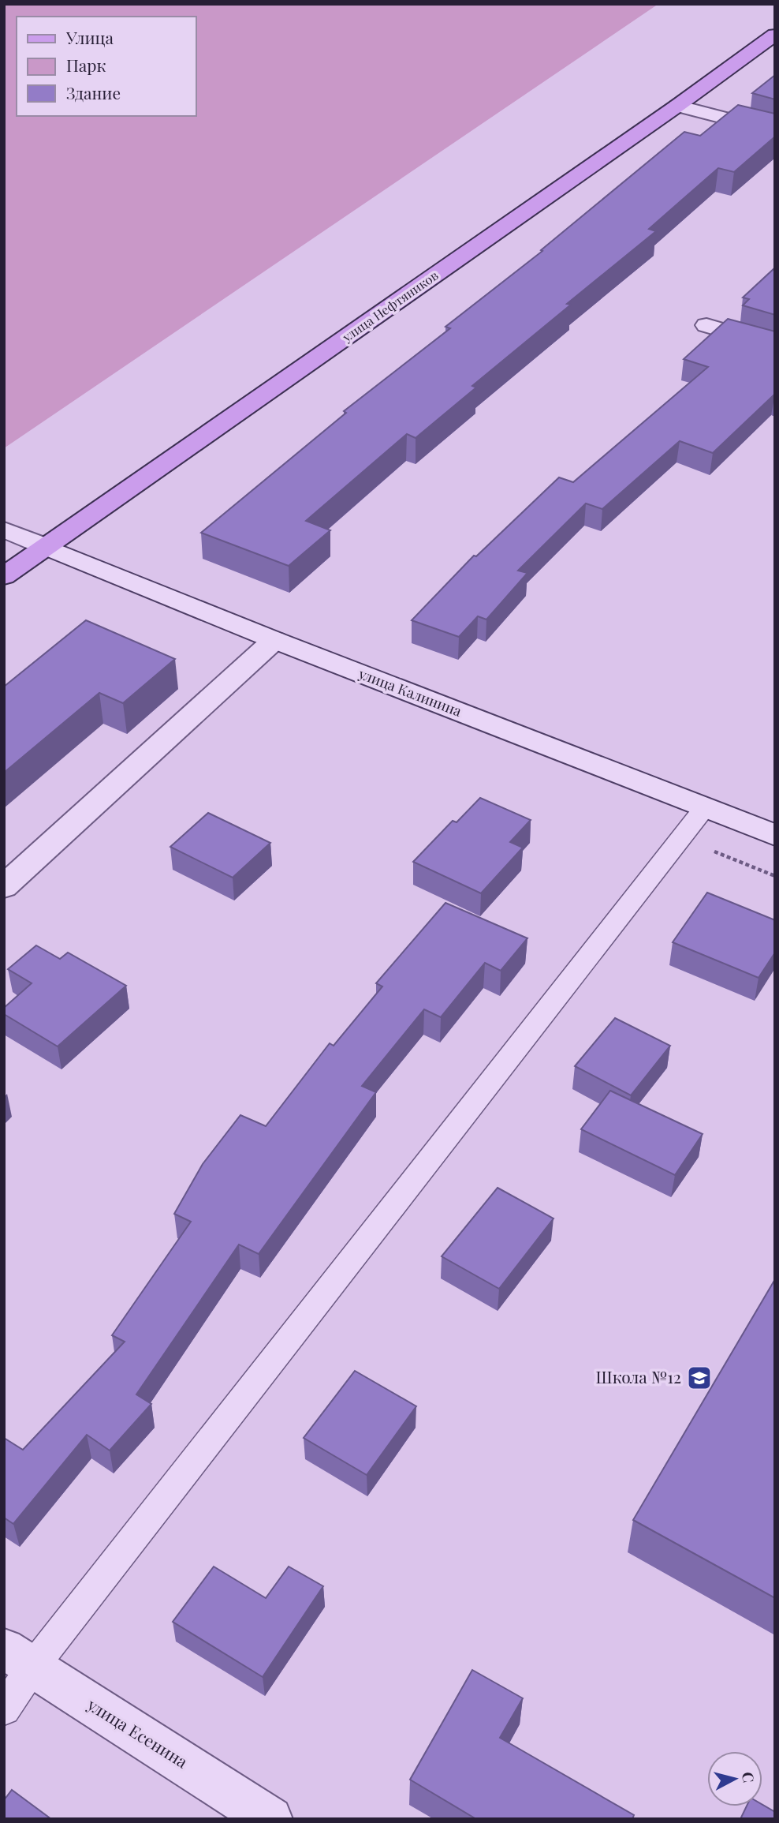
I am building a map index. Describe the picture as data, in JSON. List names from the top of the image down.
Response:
{
  "streets": {
    "main road": ["улица Нефтяников"],
    "street": ["улица Калинина", "улица Есенина"]
  },
  "crossings": [
    ["улица Нефтяников", "улица Калинина"]
  ],
  "places": {
    "school or university": ["Школа №12"]
  },
  "legend": ["Улица", "Парк", "Здание"],
  "north": "right"
}
